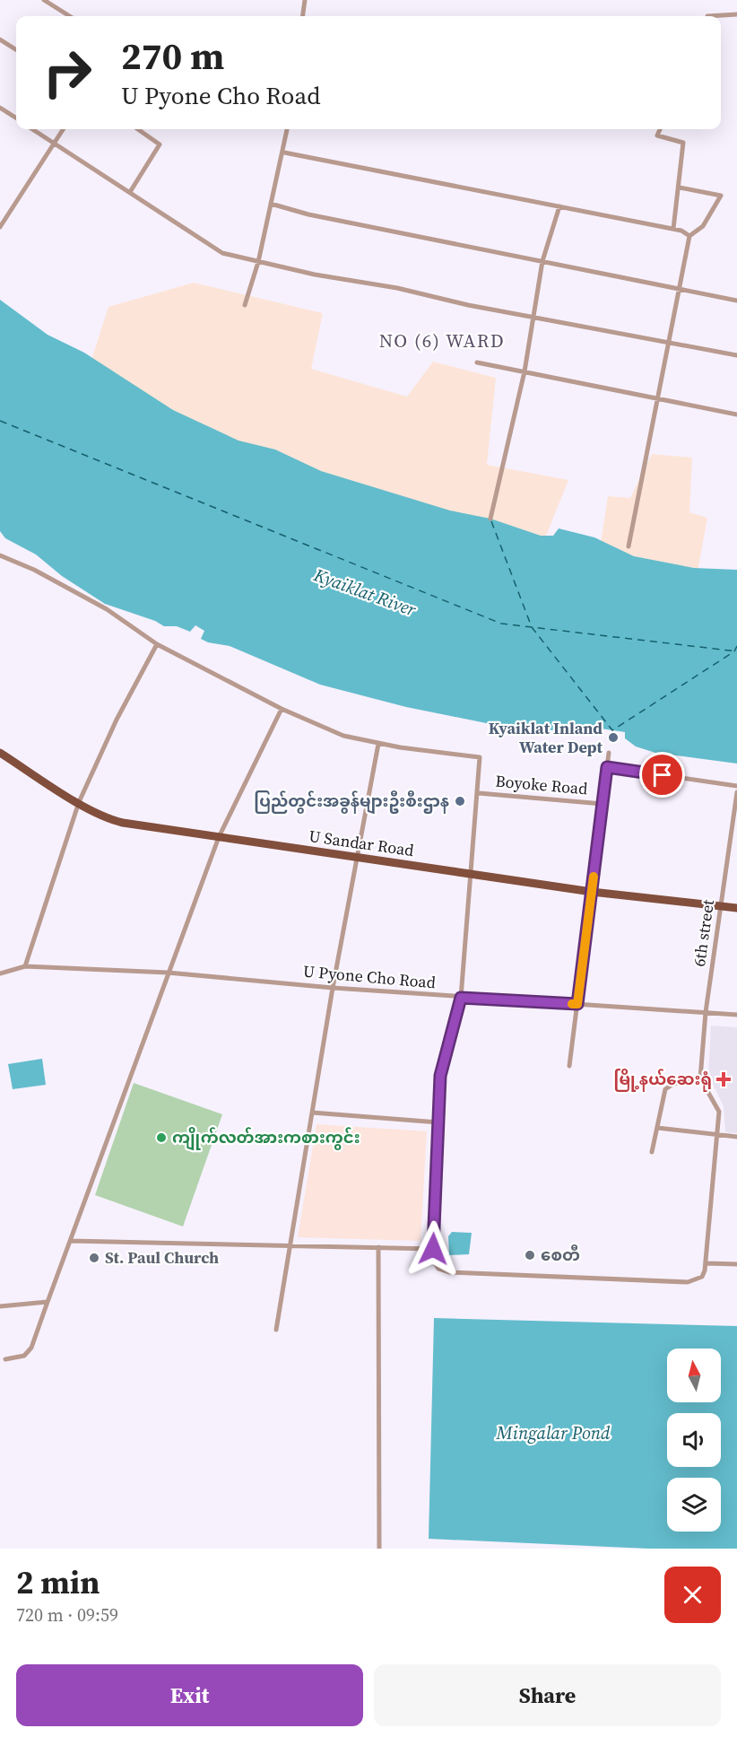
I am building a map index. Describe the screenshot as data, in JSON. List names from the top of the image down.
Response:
{
  "streets": {
    "main road": ["U Sandar Road"],
    "street": ["Boyoke Road", "6th street", "U Pyone Cho Road"]
  },
  "crossings": [
    ["U Sandar Road", "6th street"],
    ["6th street", "U Pyone Cho Road"]
  ],
  "districts": ["NO (6) WARD"],
  "water": ["Kyaiklat River", "Mingalar Pond"],
  "places": {
    "other": [
      "Kyaiklat Inland Water Dept",
      "ပြည်တွင်းအခွန်များဦးစီးဌာန",
      "ကျိုက်လတ်အားကစားကွင်း",
      "စေတီ",
      "St. Paul Church"
    ],
    "health": ["မြို့နယ်ဆေးရုံ"]
  },
  "north": "top",
  "page": {
    "turn": ["270 m", "U Pyone Cho Road"],
    "heading": ["2 min", "720 m · 09:59"],
    "buttons": ["Exit", "Share"]
  }
}
